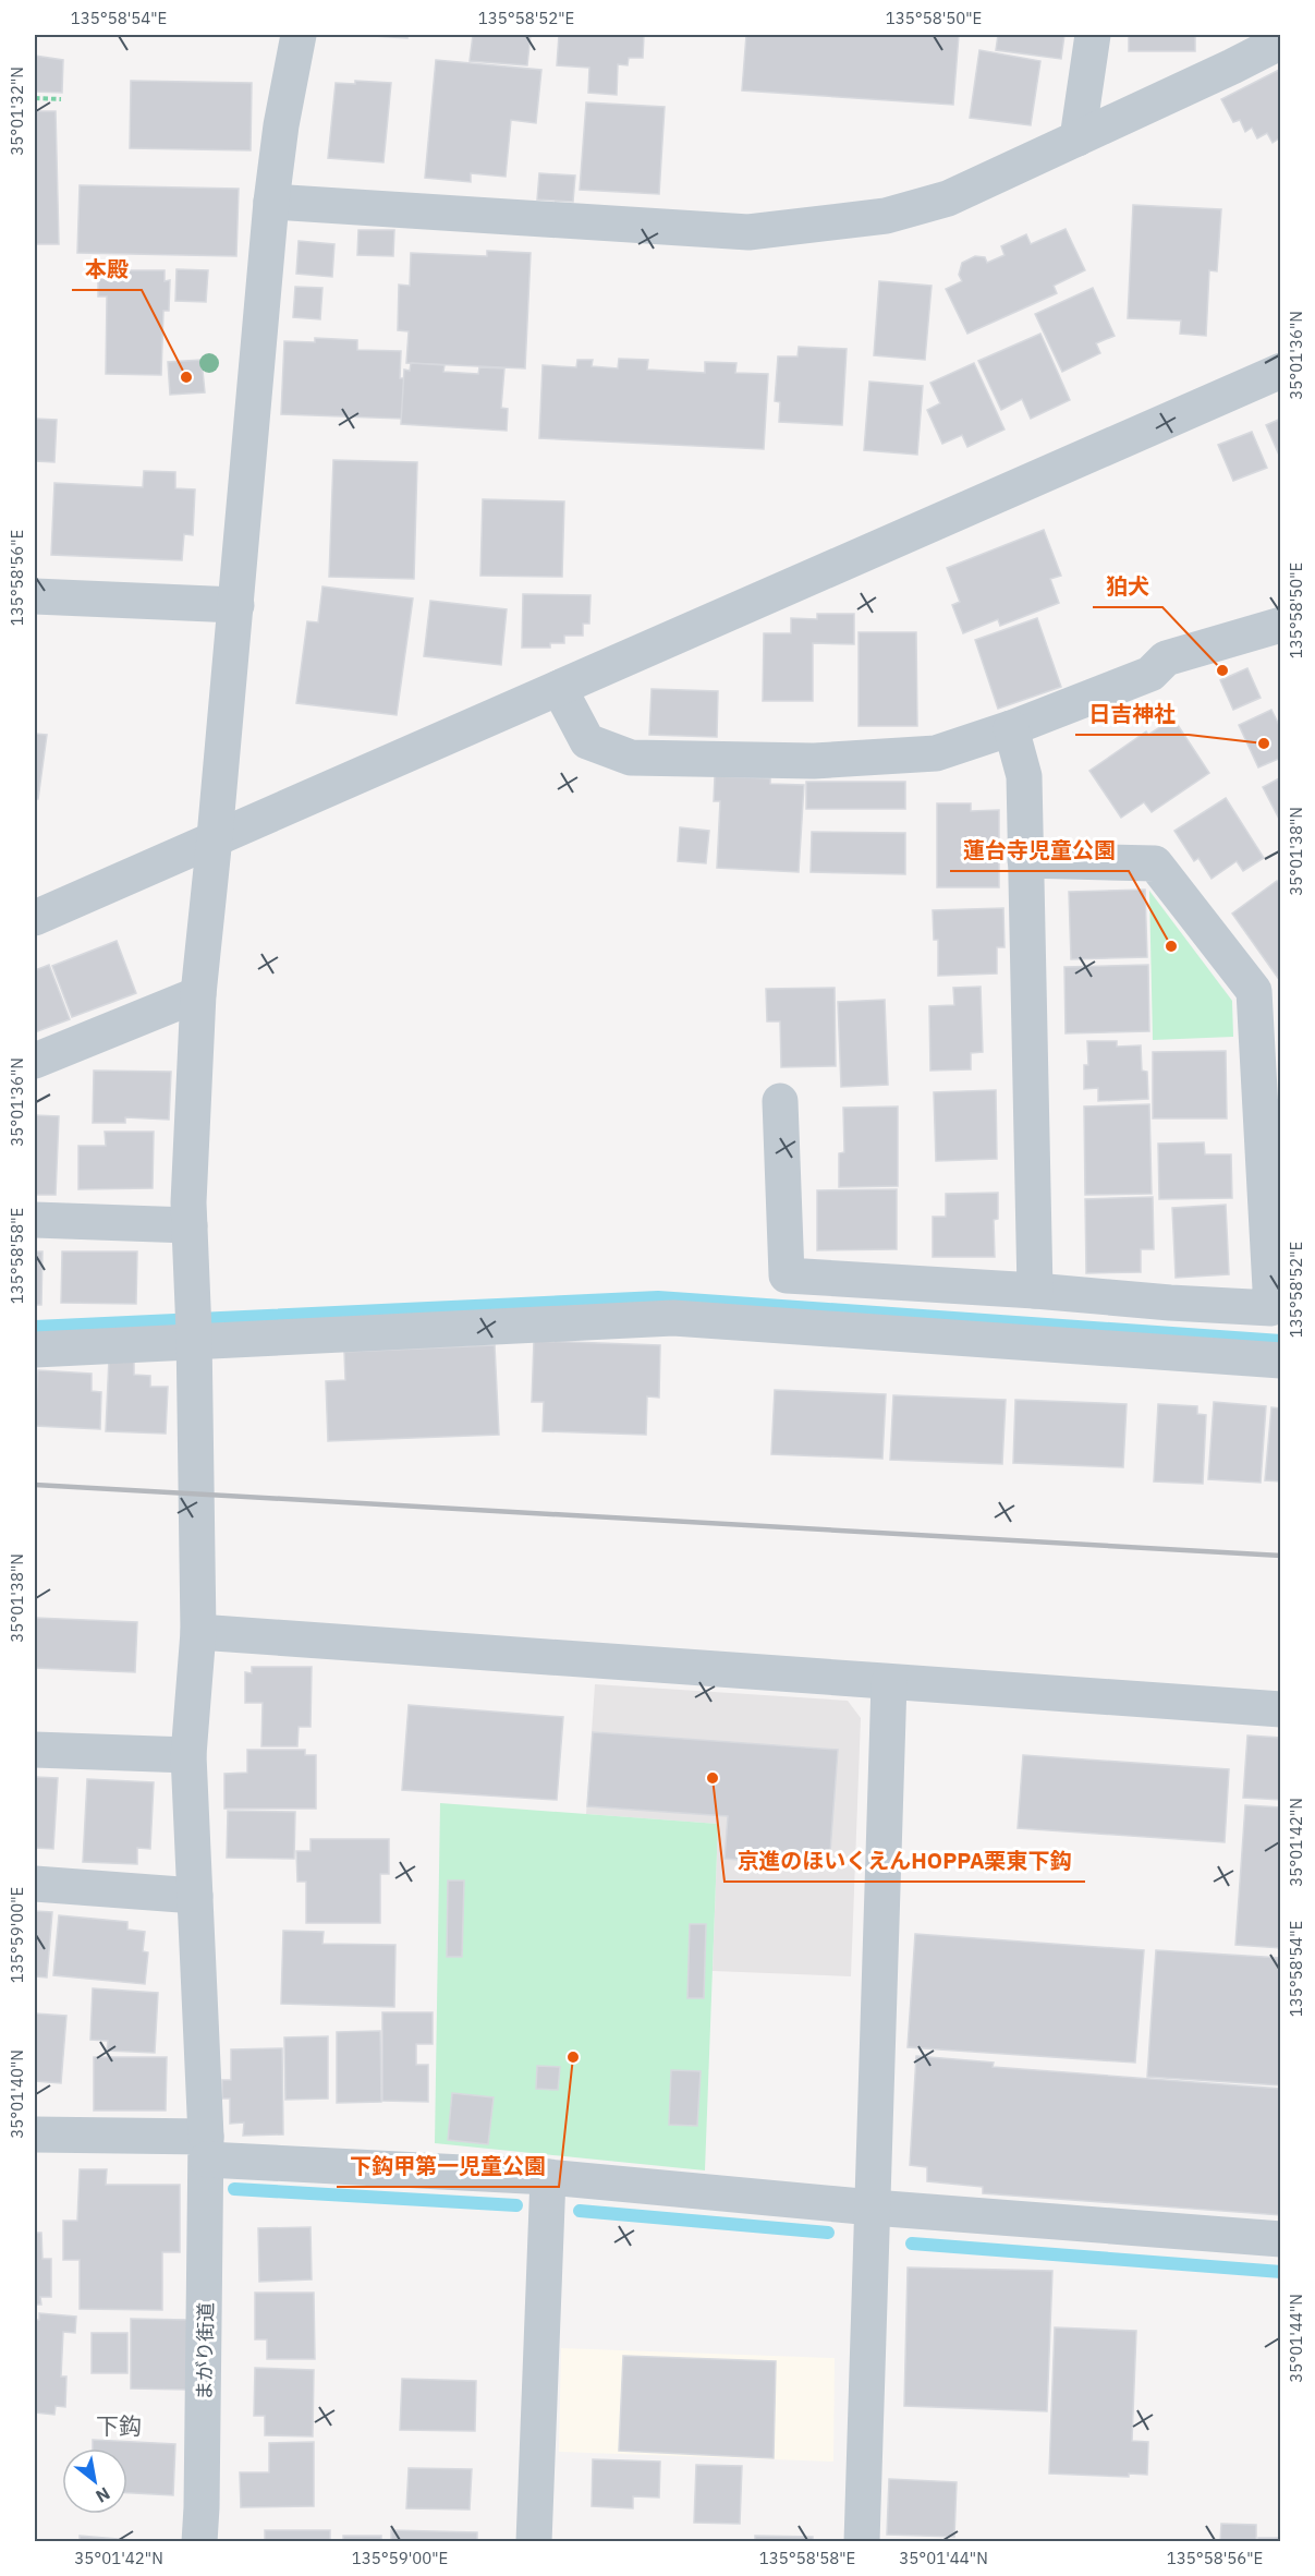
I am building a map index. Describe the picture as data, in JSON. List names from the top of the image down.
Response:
{
  "streets": {
    "street": ["まがり街道"]
  },
  "districts": ["下鈎"],
  "places": [
    "本殿",
    "狛犬",
    "日吉神社",
    "蓮台寺児童公園",
    "京進のほいくえんHOPPA栗東下鈎",
    "下鈎甲第一児童公園"
  ],
  "north": "bottom right",
  "coordinates": [
    "135°58'54\"E",
    "135°58'52\"E",
    "135°58'50\"E",
    "35°01'32\"N",
    "35°01'36\"N",
    "135°58'56\"E",
    "35°01'38\"N",
    "135°58'58\"E",
    "35°01'42\"N",
    "135°59'00\"E",
    "35°01'40\"N",
    "35°01'44\"N"
  ]
}
